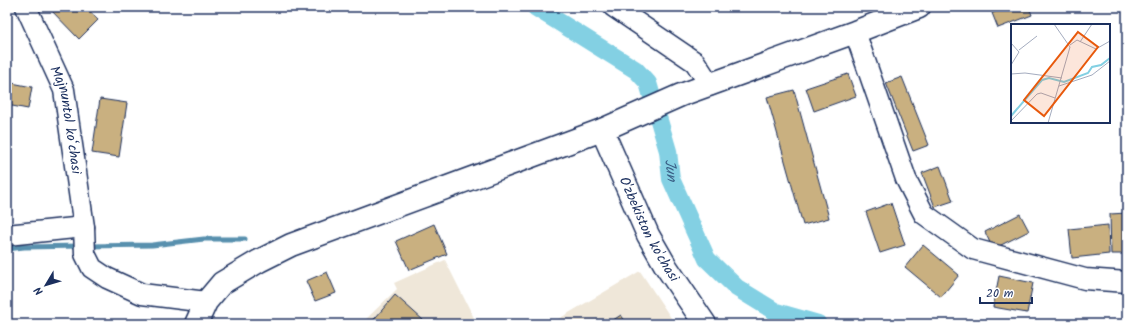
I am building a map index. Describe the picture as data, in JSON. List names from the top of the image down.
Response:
{
  "streets": {
    "main road": ["O'zbekiston ko'chasi"],
    "street": ["Majnuntol ko‘chasi"]
  },
  "water": ["Jun"],
  "scale_bar": "20 m",
  "north": "bottom left"
}
